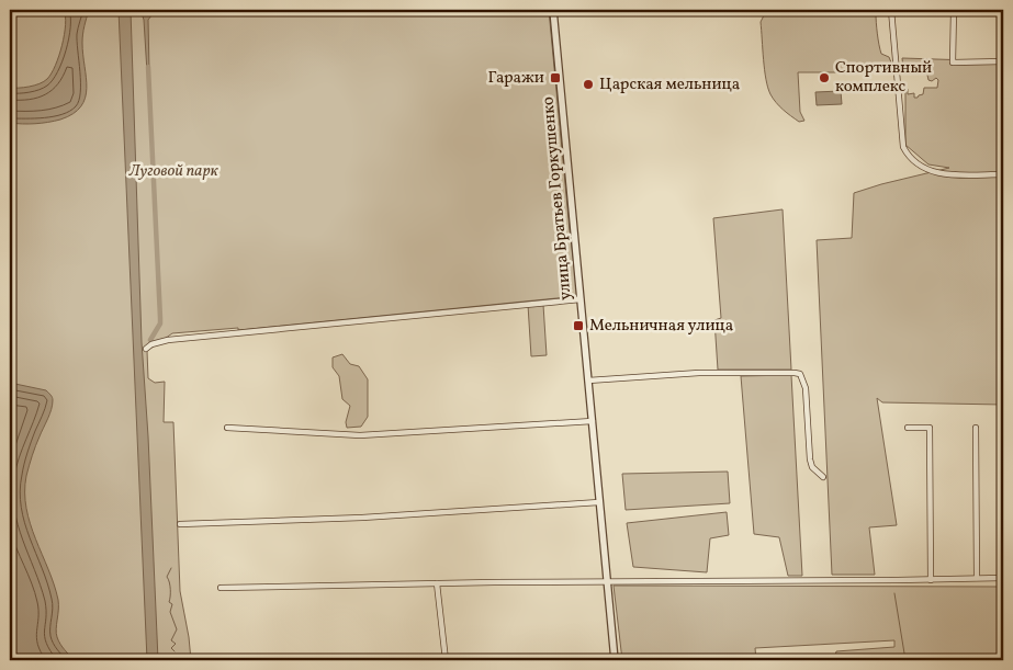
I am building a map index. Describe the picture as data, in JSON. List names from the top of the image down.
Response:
{
  "streets": {
    "street": ["улица Братьев Горкушенко"]
  },
  "parks": ["Луговой парк"],
  "places": {
    "transit": ["Гаражи", "Мельничная улица"],
    "other": ["Спортивный комплекс", "Царская мельница"]
  }
}
